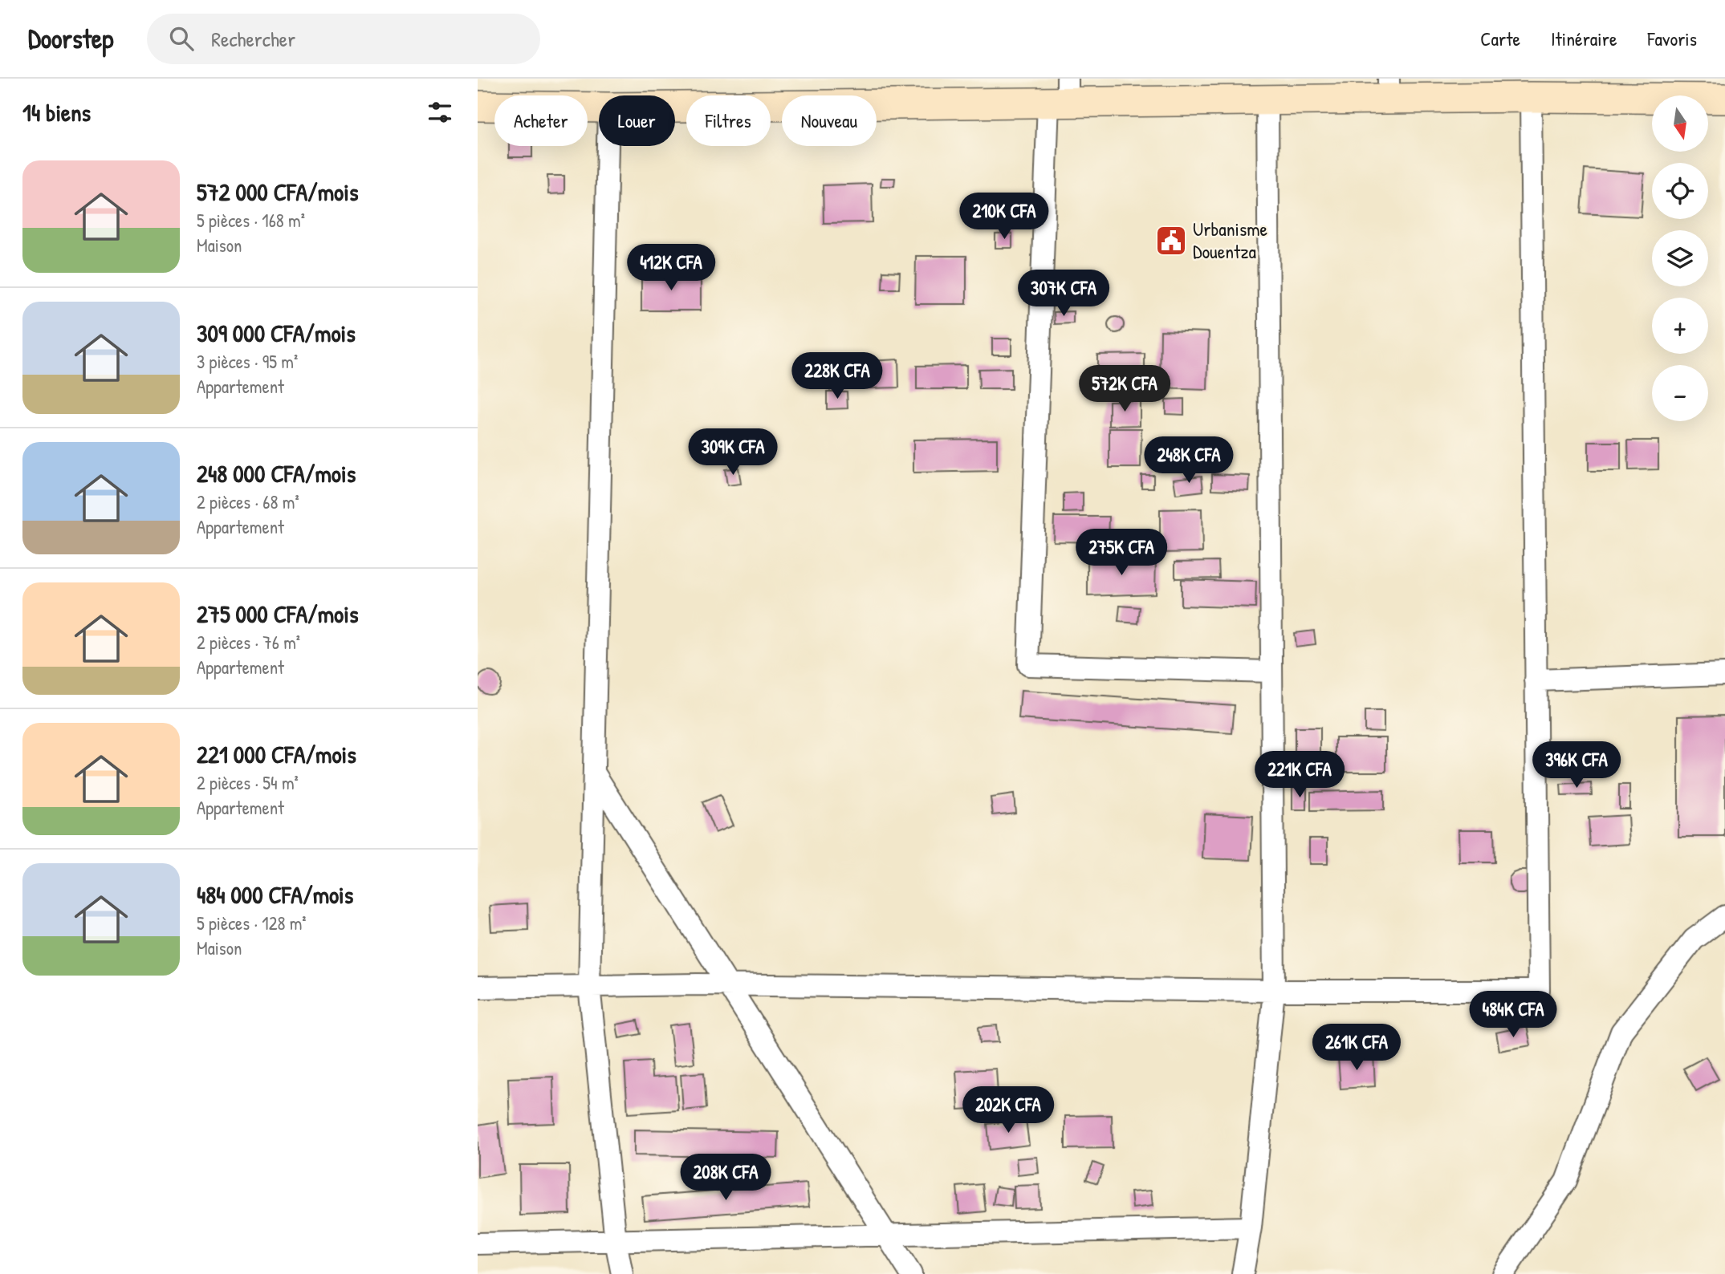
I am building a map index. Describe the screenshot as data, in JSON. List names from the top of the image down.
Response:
{
  "places": {
    "public building": ["Urbanisme Douentza"]
  },
  "north": "bottom",
  "page": {
    "header": "Doorstep",
    "search": "Rechercher",
    "nav": ["Carte", "Itinéraire", "Favoris"],
    "heading": "14 biens",
    "map_buttons": ["+", "−"],
    "chip": [
      "Acheter",
      "Louer",
      "Filtres",
      "Nouveau"
    ],
    "list": [
      {
        "name": "572 000 CFA/mois",
        "note": "5 pièces · 168 m² · Maison"
      },
      {
        "name": "309 000 CFA/mois",
        "note": "3 pièces · 95 m² · Appartement"
      },
      {
        "name": "248 000 CFA/mois",
        "note": "2 pièces · 68 m² · Appartement"
      },
      {
        "name": "275 000 CFA/mois",
        "note": "2 pièces · 76 m² · Appartement"
      },
      {
        "name": "221 000 CFA/mois",
        "note": "2 pièces · 54 m² · Appartement"
      },
      {
        "name": "484 000 CFA/mois",
        "note": "5 pièces · 128 m² · Maison"
      }
    ],
    "price": [
      "210K CFA",
      "412K CFA",
      "307K CFA",
      "228K CFA",
      "572K CFA",
      "309K CFA",
      "248K CFA",
      "275K CFA",
      "396K CFA",
      "221K CFA",
      "484K CFA",
      "261K CFA",
      "202K CFA",
      "208K CFA"
    ]
  }
}
